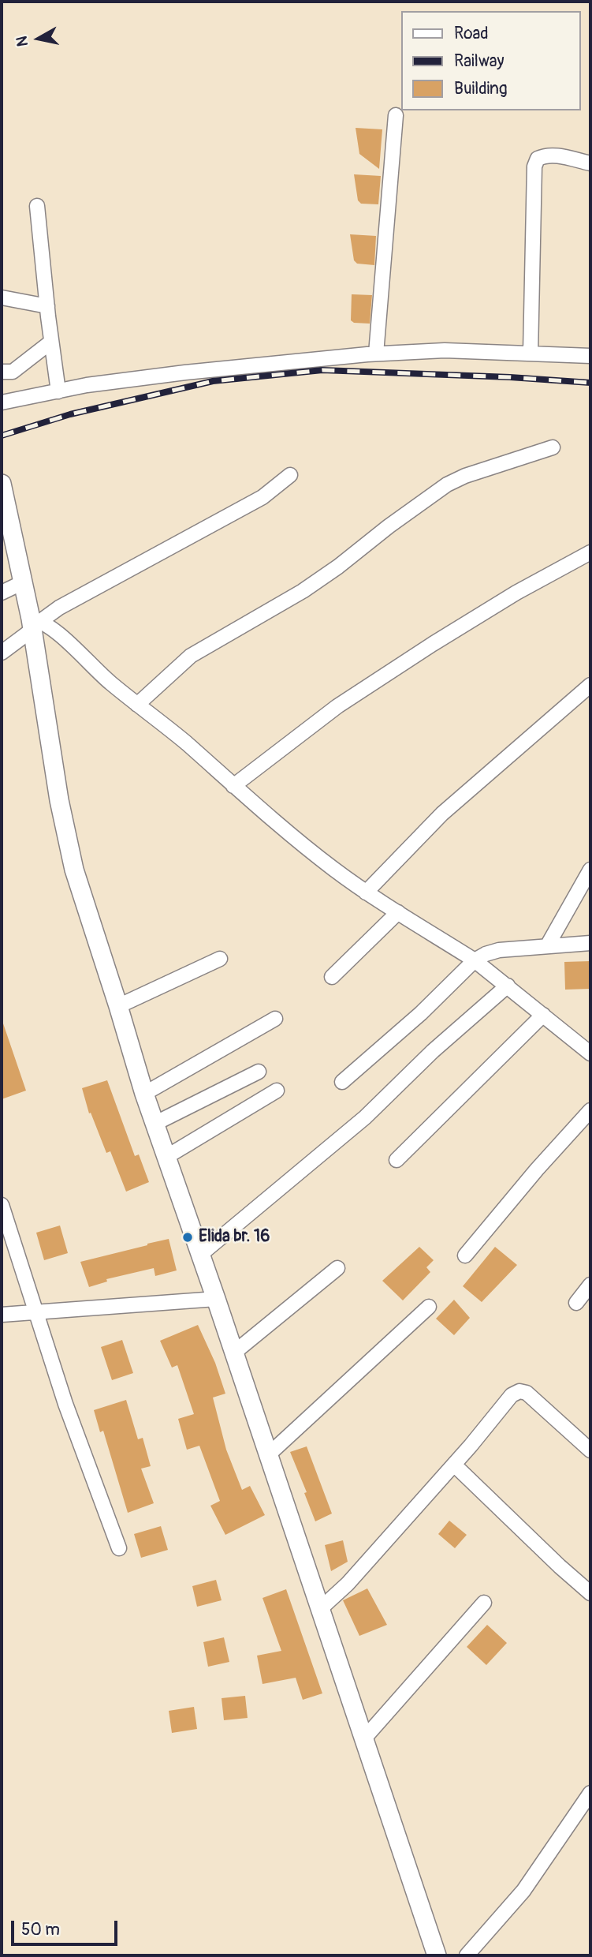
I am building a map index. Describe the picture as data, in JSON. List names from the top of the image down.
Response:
{
  "places": ["Elida br. 16"],
  "legend": ["Road", "Railway", "Building"],
  "scale_bar": "50 m",
  "north": "left"
}
